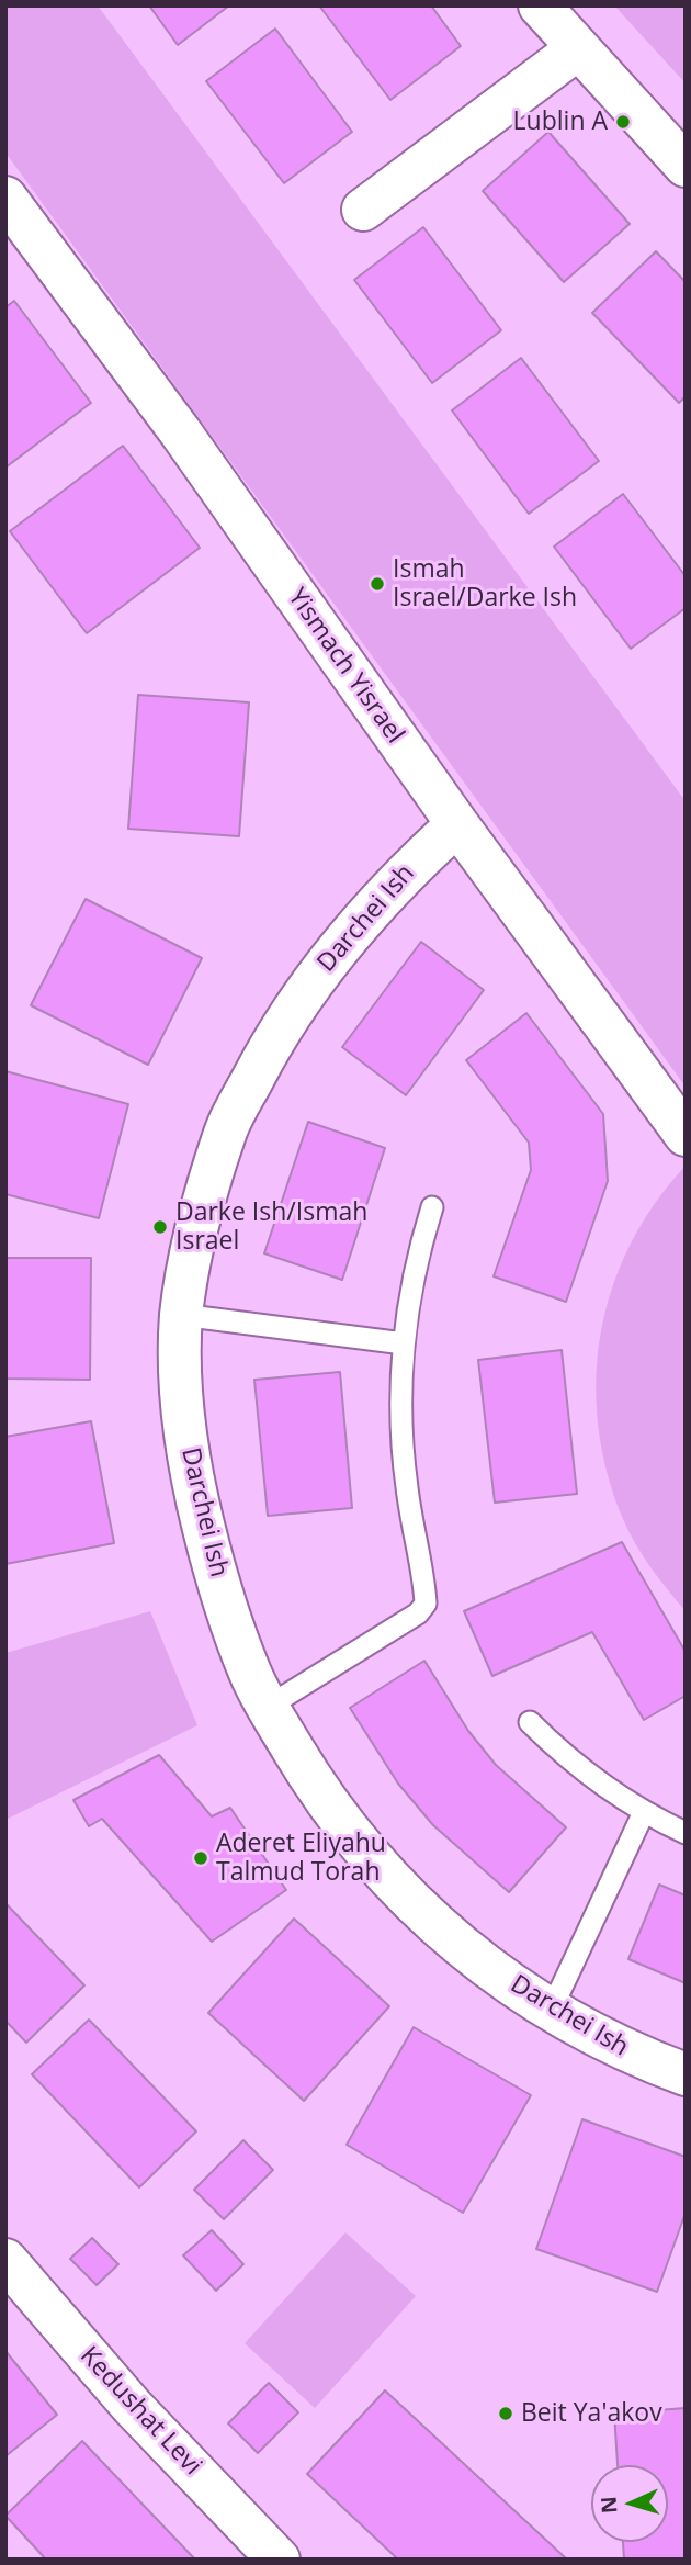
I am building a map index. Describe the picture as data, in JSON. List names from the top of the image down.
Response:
{
  "streets": {
    "street": ["Yismach Yisrael", "Darchei Ish", "Kedushat Levi"]
  },
  "crossings": [
    ["Yismach Yisrael", "Darchei Ish"]
  ],
  "places": [
    "Lublin A",
    "Ismah Israel/Darke Ish",
    "Darke Ish/Ismah Israel",
    "Aderet Eliyahu Talmud Torah",
    "Beit Ya'akov"
  ],
  "north": "left"
}
